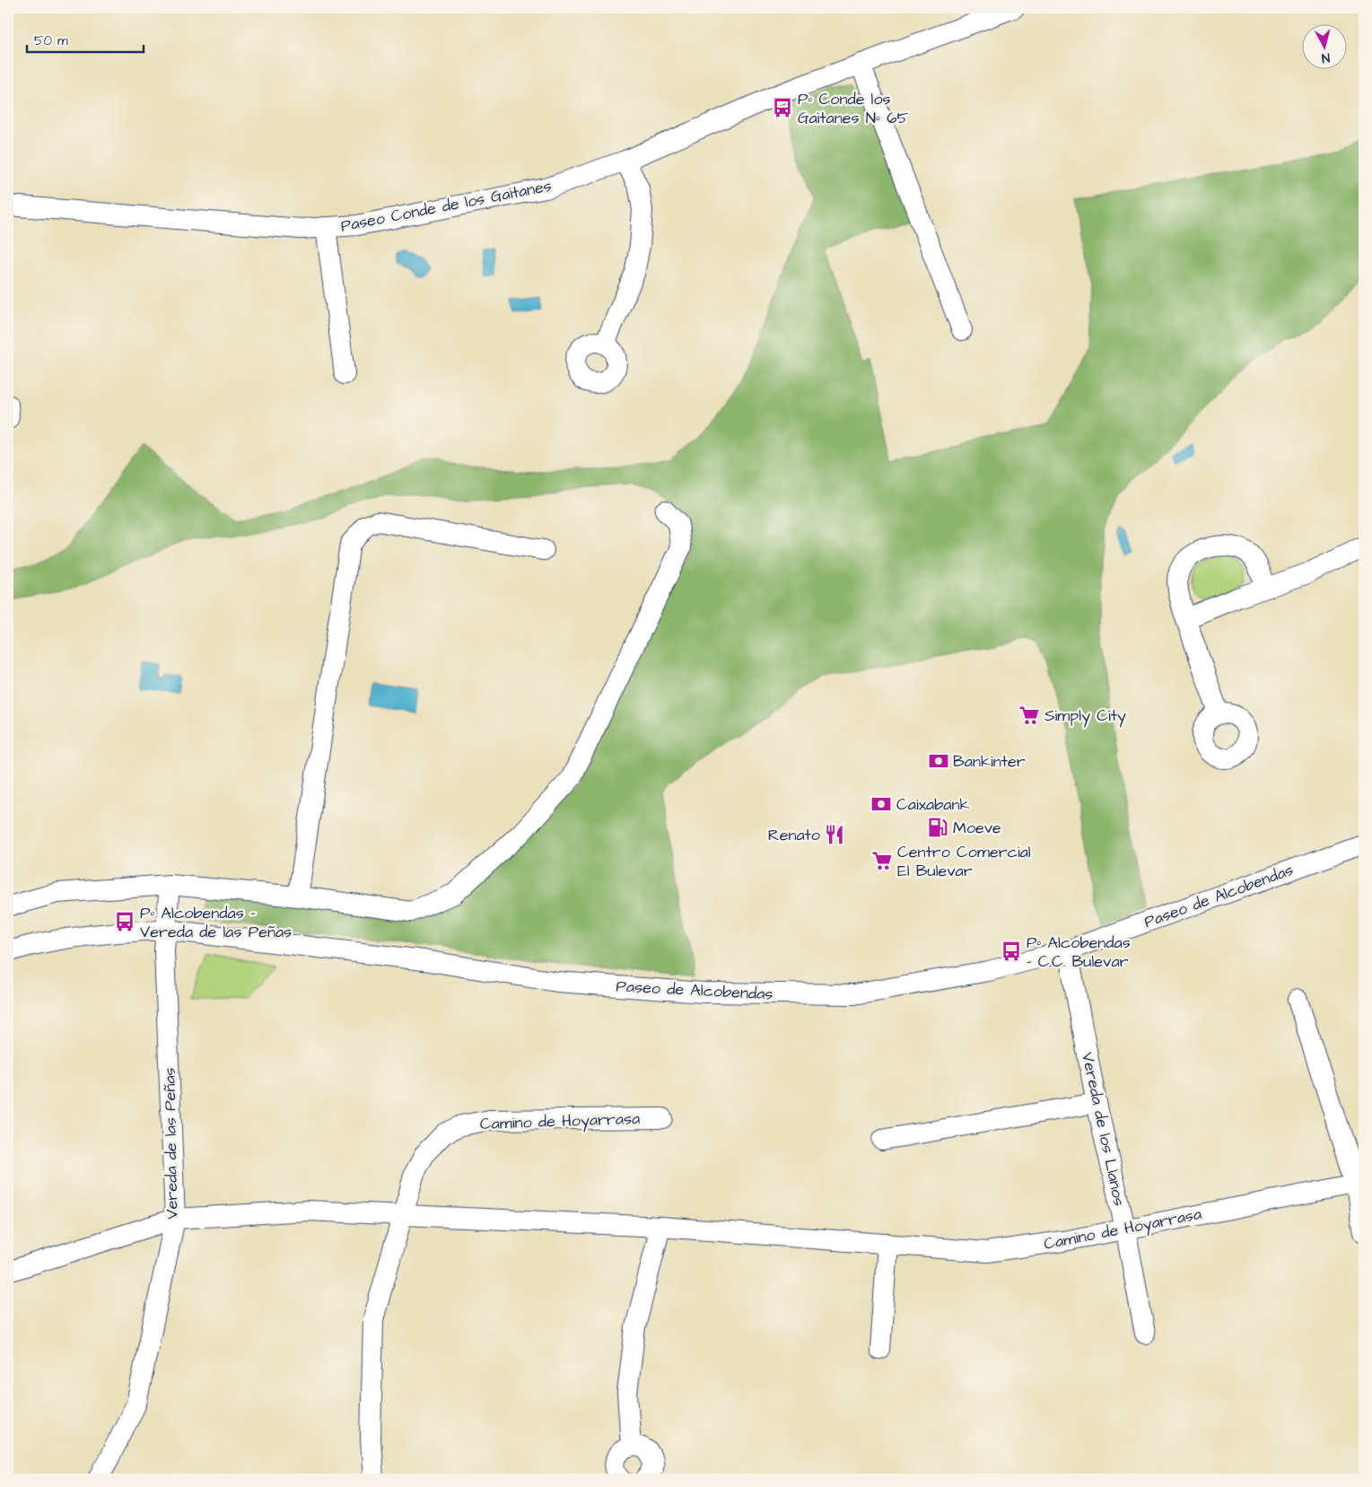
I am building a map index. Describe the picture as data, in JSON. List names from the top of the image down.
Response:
{
  "streets": {
    "street": [
      "Paseo Conde de los Gaitanes",
      "Paseo de Alcobendas",
      "Camino de Hoyarrasa",
      "Vereda de los Llanos",
      "Vereda de las Peñas"
    ]
  },
  "crossings": [
    ["Paseo de Alcobendas", "Vereda de los Llanos"],
    ["Paseo de Alcobendas", "Vereda de las Peñas"],
    ["Camino de Hoyarrasa", "Vereda de los Llanos"],
    ["Camino de Hoyarrasa", "Vereda de las Peñas"]
  ],
  "places": {
    "bus stop": ["Pº Conde los Gaitanes Nº 65", "Pº Alcobendas - Vereda de las Peñas", "Pº Alcobendas - C.C. Bulevar"],
    "supermarket": ["Simply City", "Centro Comercial El Bulevar"],
    "bank": ["Bankinter", "Caixabank"],
    "fuel station": ["Moeve"],
    "restaurant": ["Renato"]
  },
  "scale_bar": "50 m",
  "north": "bottom"
}
